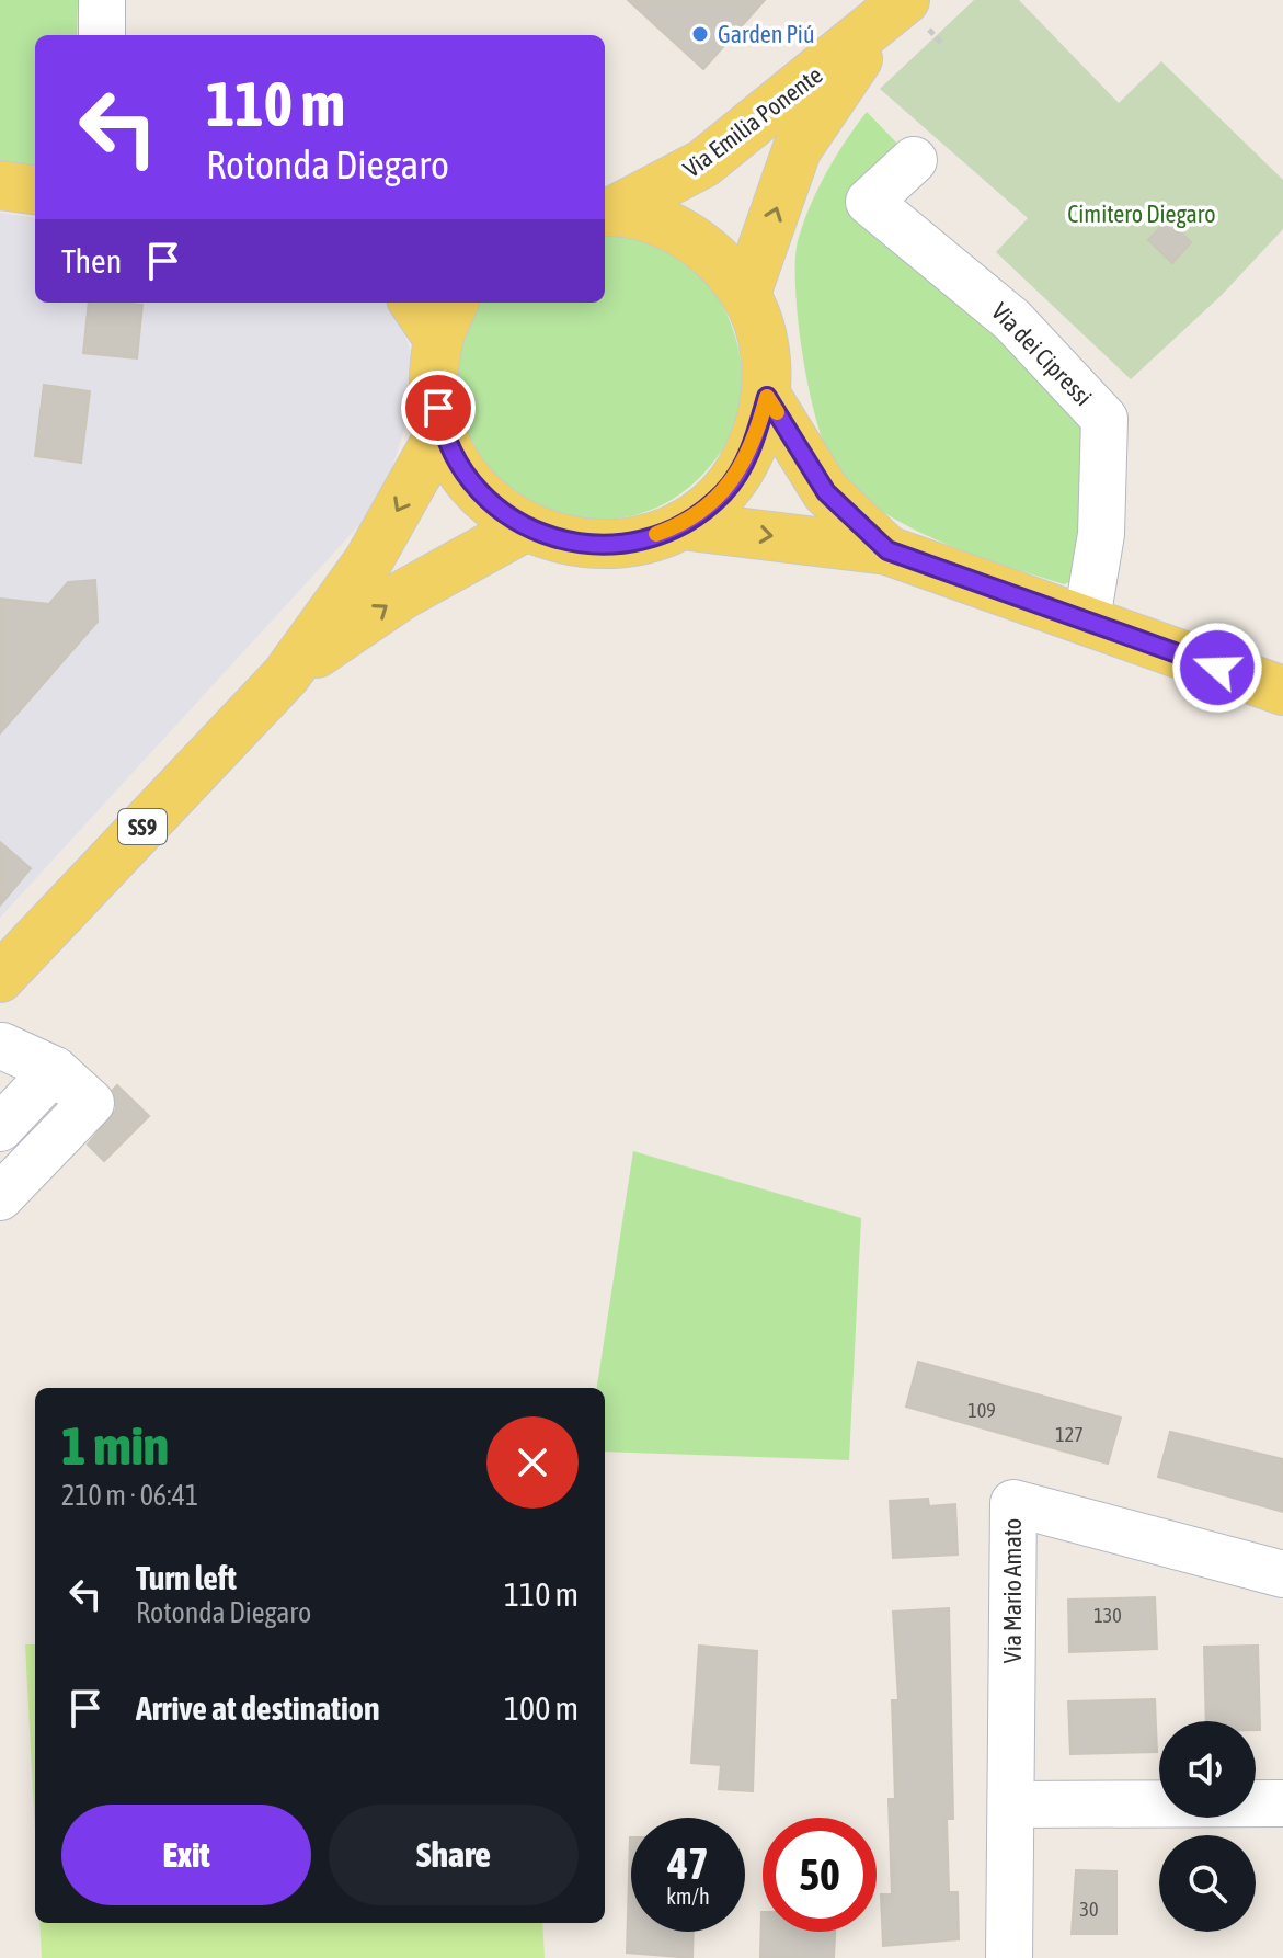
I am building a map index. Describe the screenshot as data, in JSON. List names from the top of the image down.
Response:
{
  "streets": {
    "main road": ["Via Emilia Ponente", "SS9"],
    "street": ["Via dei Cipressi", "Via Mario Amato"]
  },
  "one_way": ["Via Emilia Ponente"],
  "parks": ["Cimitero Diegaro"],
  "places": ["Garden Piú"],
  "house_numbers": [
    "109",
    "127",
    "130",
    "30"
  ],
  "page": {
    "turn": ["110 m", "Rotonda Diegaro"],
    "then": "Then",
    "heading": ["1 min", "210 m · 06:41"],
    "list": [
      {
        "name": "Turn left",
        "note": "Rotonda Diegaro",
        "value": "110 m"
      },
      {
        "name": "Arrive at destination",
        "value": "100 m"
      }
    ],
    "buttons": ["Exit", "Share"],
    "speed": "47 km/h",
    "limit": "50"
  }
}
